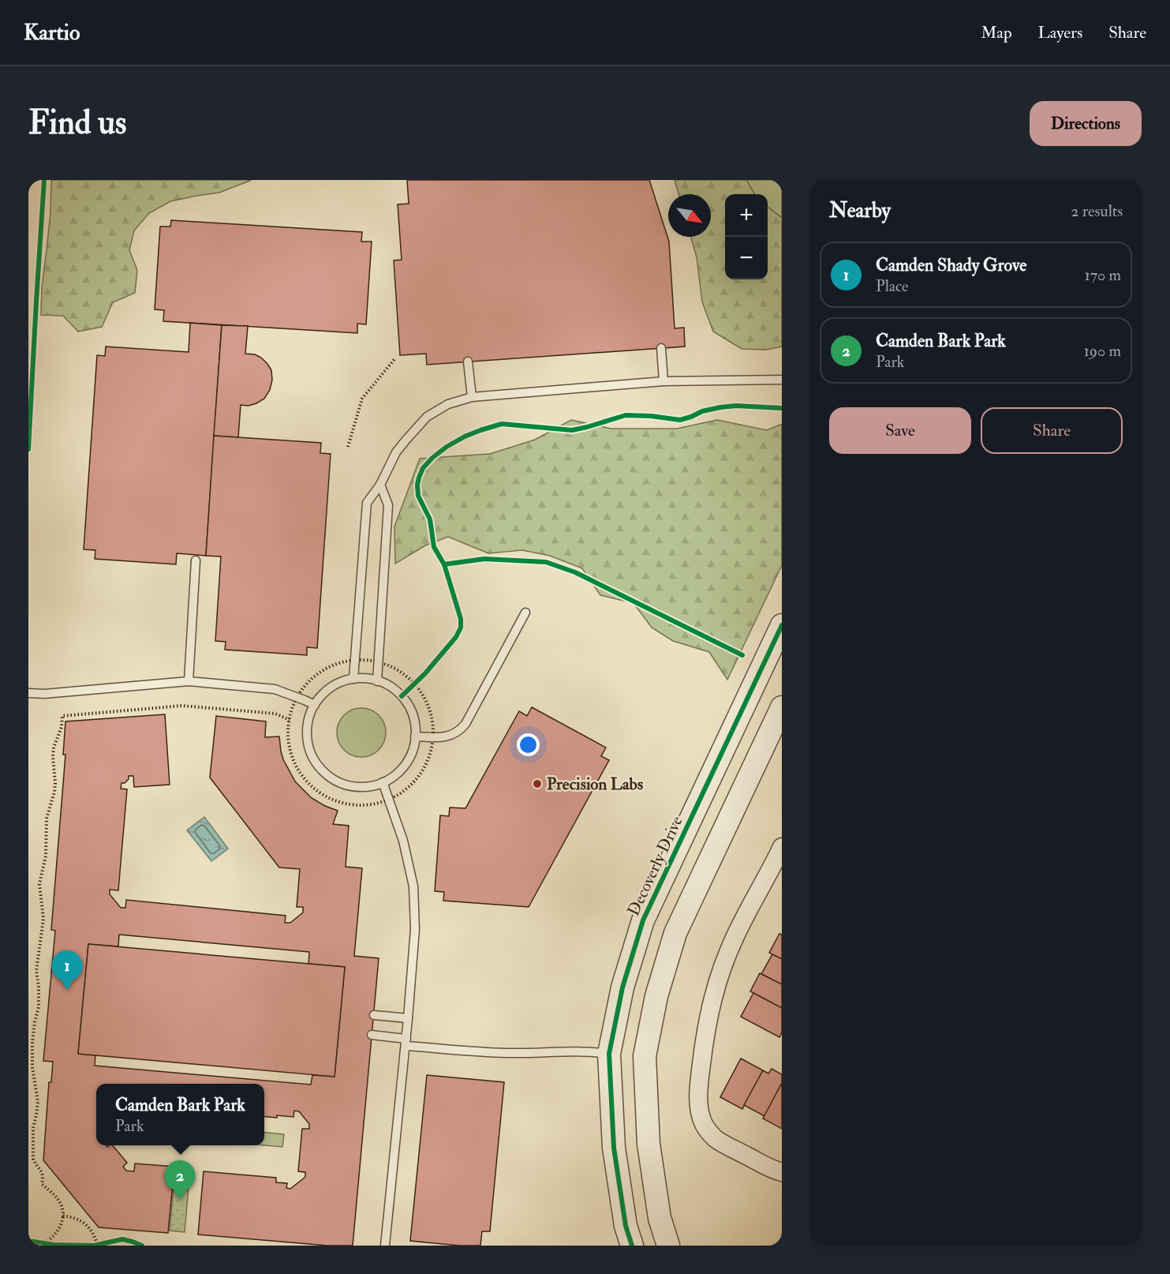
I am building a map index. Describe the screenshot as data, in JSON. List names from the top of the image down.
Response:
{
  "streets": {
    "street": ["Decoverly Drive"]
  },
  "places": ["Precision Labs"],
  "north": "bottom right",
  "page": {
    "header": "Kartio",
    "nav": ["Map", "Layers", "Share"],
    "buttons": [
      "Directions",
      ["Save", "Share"]
    ],
    "title": "Find us",
    "heading": ["Nearby", "2 results"],
    "map_buttons": ["+", "−"],
    "list": [
      {
        "mark": "1",
        "name": "Camden Shady Grove",
        "note": "Place",
        "value": "170 m"
      },
      {
        "mark": "2",
        "name": "Camden Bark Park",
        "note": "Park",
        "value": "190 m"
      }
    ],
    "pins": ["1", "2"],
    "popup": ["Camden Bark Park", "Park"]
  }
}
